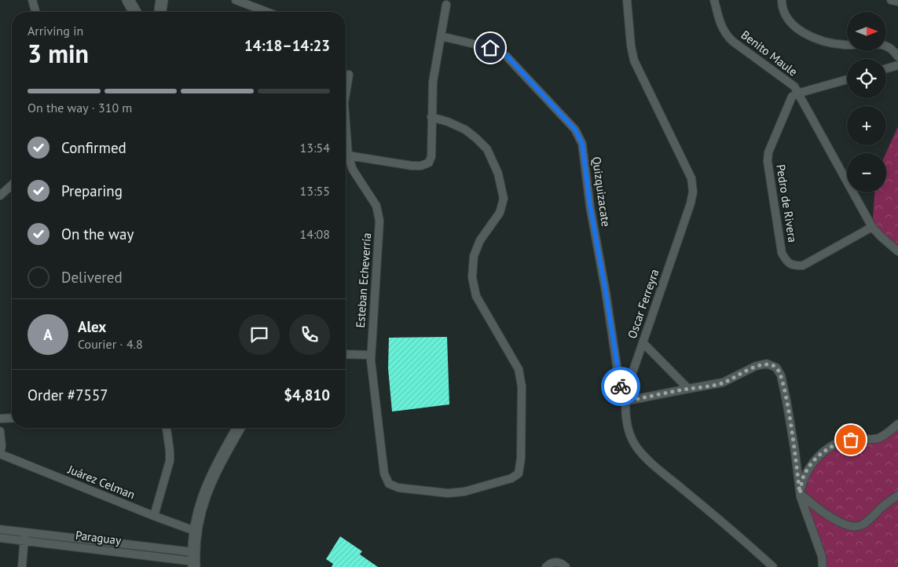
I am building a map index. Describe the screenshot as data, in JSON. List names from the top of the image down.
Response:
{
  "streets": {
    "street": [
      "Benito Maule",
      "Quizquizacate",
      "Pedro de Rivera",
      "Esteban Echeverría",
      "Oscar Ferreyra",
      "Juárez Celman",
      "Paraguay"
    ]
  },
  "crossings": [
    ["Benito Maule", "Pedro de Rivera"],
    ["Quizquizacate", "Oscar Ferreyra"]
  ],
  "north": "right",
  "page": {
    "map_buttons": ["+", "−"],
    "heading": ["3 min", "Arriving in", "14:18–14:23"],
    "panel": [
      "Alex",
      "Courier · 4.8",
      "Order #7557",
      "$4,810"
    ],
    "bar": "On the way · 310 m",
    "list": [
      ["Confirmed", "13:54"],
      ["Preparing", "13:55"],
      ["On the way", "14:08"],
      "Delivered"
    ],
    "round": "A"
  }
}
